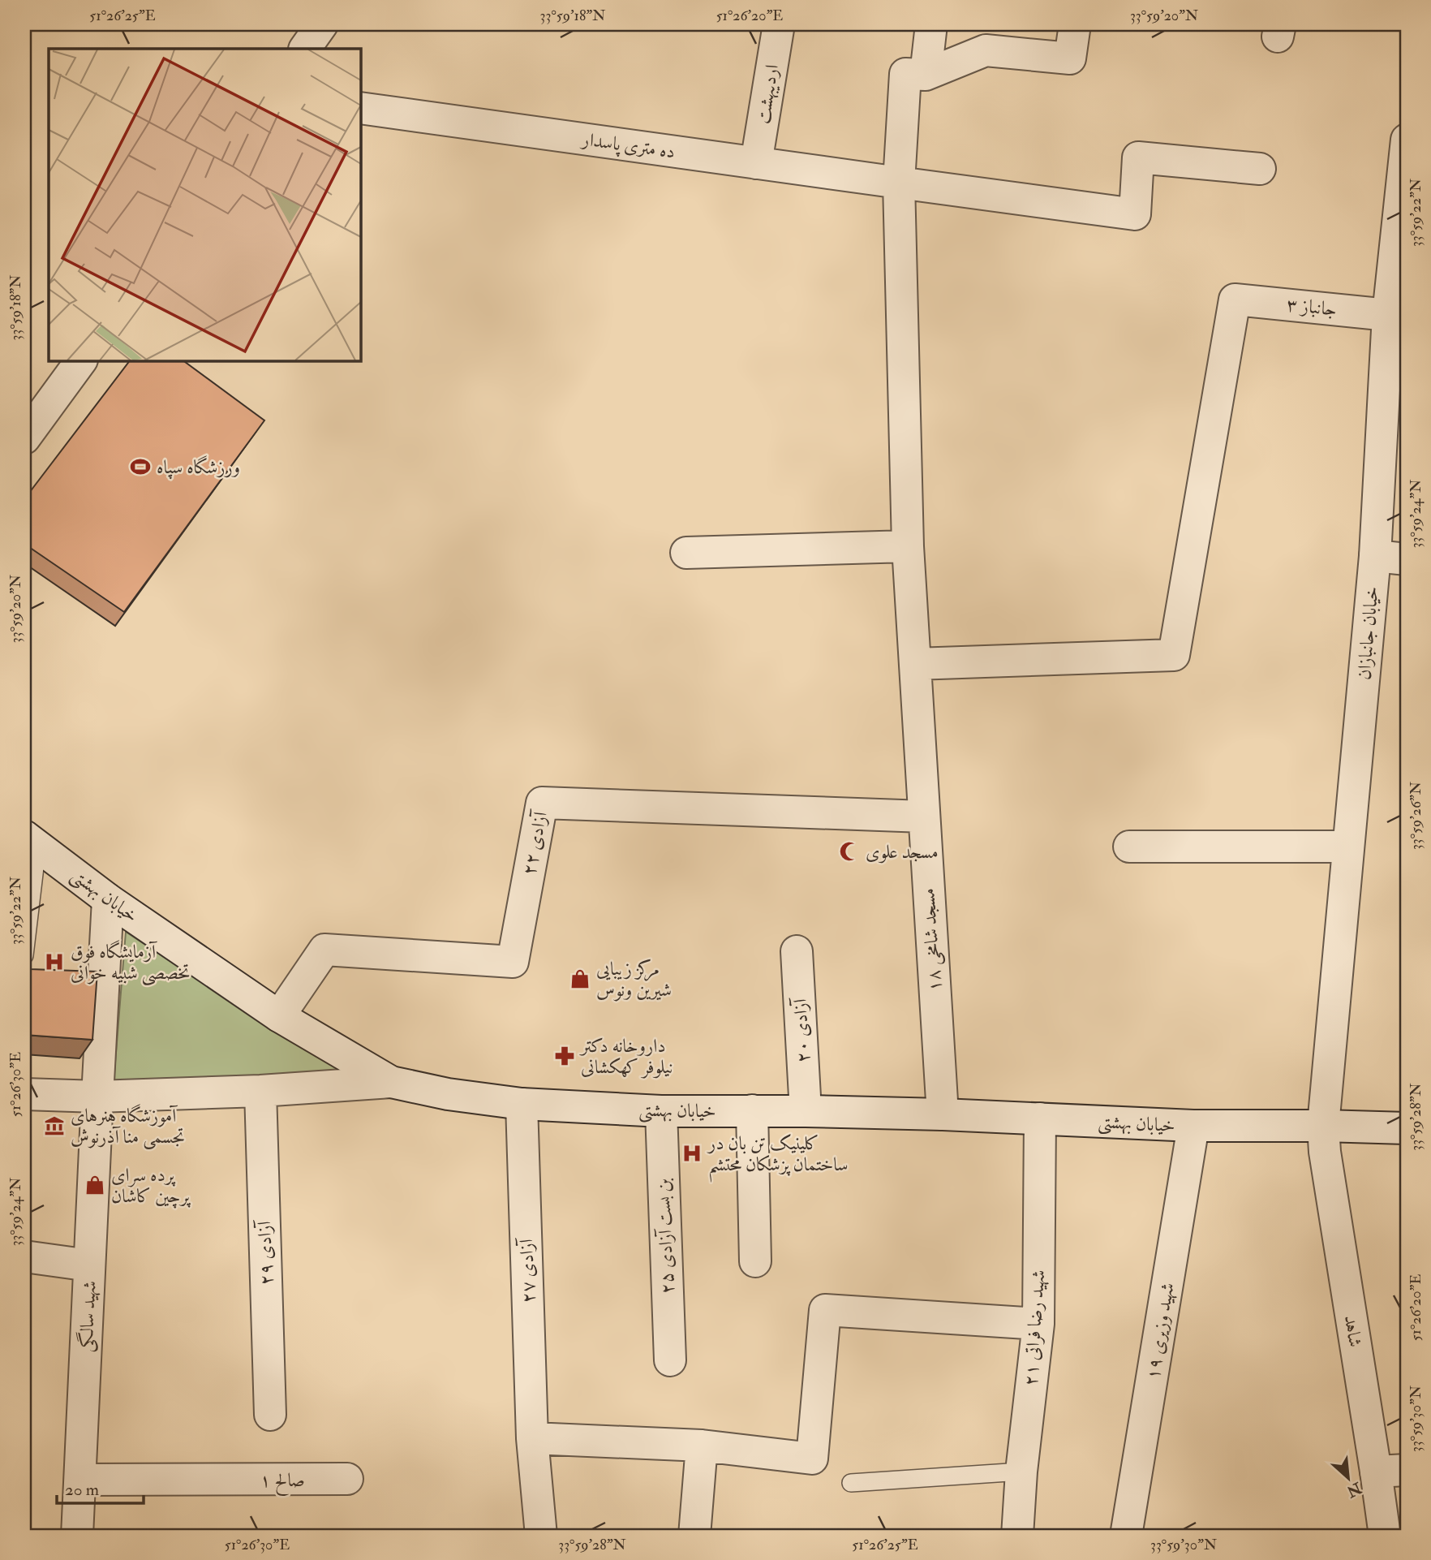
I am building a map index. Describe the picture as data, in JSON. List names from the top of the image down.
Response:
{
  "streets": {
    "street": [
      "اردیبهشت",
      "ده متری پاسدار",
      "جانباز ۳",
      "خیابان جانبازان",
      "آزادی ۲۲",
      "خیابان بهشتی",
      "مسجد شامخی ۱۸",
      "آزادی ۲۰",
      "بن بست آزادی ۲۵",
      "آزادی ۲۹",
      "آزادی ۲۷",
      "شهید سالگی",
      "شهید رضا فراتی ۲۱",
      "شهید وزیری ۱۹",
      "شاهد",
      "صالح ۱"
    ]
  },
  "crossings": [
    ["اردیبهشت", "ده متری پاسدار"],
    ["ده متری پاسدار", "مسجد شامخی ۱۸"],
    ["جانباز ۳", "خیابان جانبازان"],
    ["جانباز ۳", "مسجد شامخی ۱۸"],
    ["خیابان جانبازان", "خیابان بهشتی"],
    ["خیابان جانبازان", "شاهد"],
    ["آزادی ۲۲", "خیابان بهشتی"],
    ["آزادی ۲۲", "مسجد شامخی ۱۸"],
    ["خیابان بهشتی", "مسجد شامخی ۱۸"],
    ["خیابان بهشتی", "آزادی ۲۰"],
    ["خیابان بهشتی", "بن بست آزادی ۲۵"],
    ["خیابان بهشتی", "آزادی ۲۷"],
    ["خیابان بهشتی", "شهید سالگی"],
    ["خیابان بهشتی", "شهید رضا فراتی ۲۱"],
    ["خیابان بهشتی", "شهید وزیری ۱۹"],
    ["خیابان بهشتی", "شاهد"],
    ["شهید سالگی", "صالح ۱"]
  ],
  "places": {
    "sports": ["ورزشگاه سپاه"],
    "mosque": ["مسجد علوی"],
    "hospital": ["آزمایشگاه فوق تخصصی شبیه خوانی", "کلینیک تن بان در ساختمان پزشکان محتشم"],
    "shop": ["مرکز زیبایی شیرین ونوس", "پرده سرای پرچین کاشان"],
    "pharmacy": ["داروخانه دکتر نیلوفر کهکشانی"],
    "museum": ["آموزشگاه هنرهای تجسمی منا آذرنوش"]
  },
  "scale_bar": "20 m",
  "north": "bottom right",
  "coordinates": [
    "51°26'25\"E",
    "33°59'18\"N",
    "51°26'20\"E",
    "33°59'20\"N",
    "33°59'22\"N",
    "33°59'24\"N",
    "33°59'26\"N",
    "51°26'30\"E",
    "33°59'28\"N",
    "33°59'30\"N"
  ]
}
